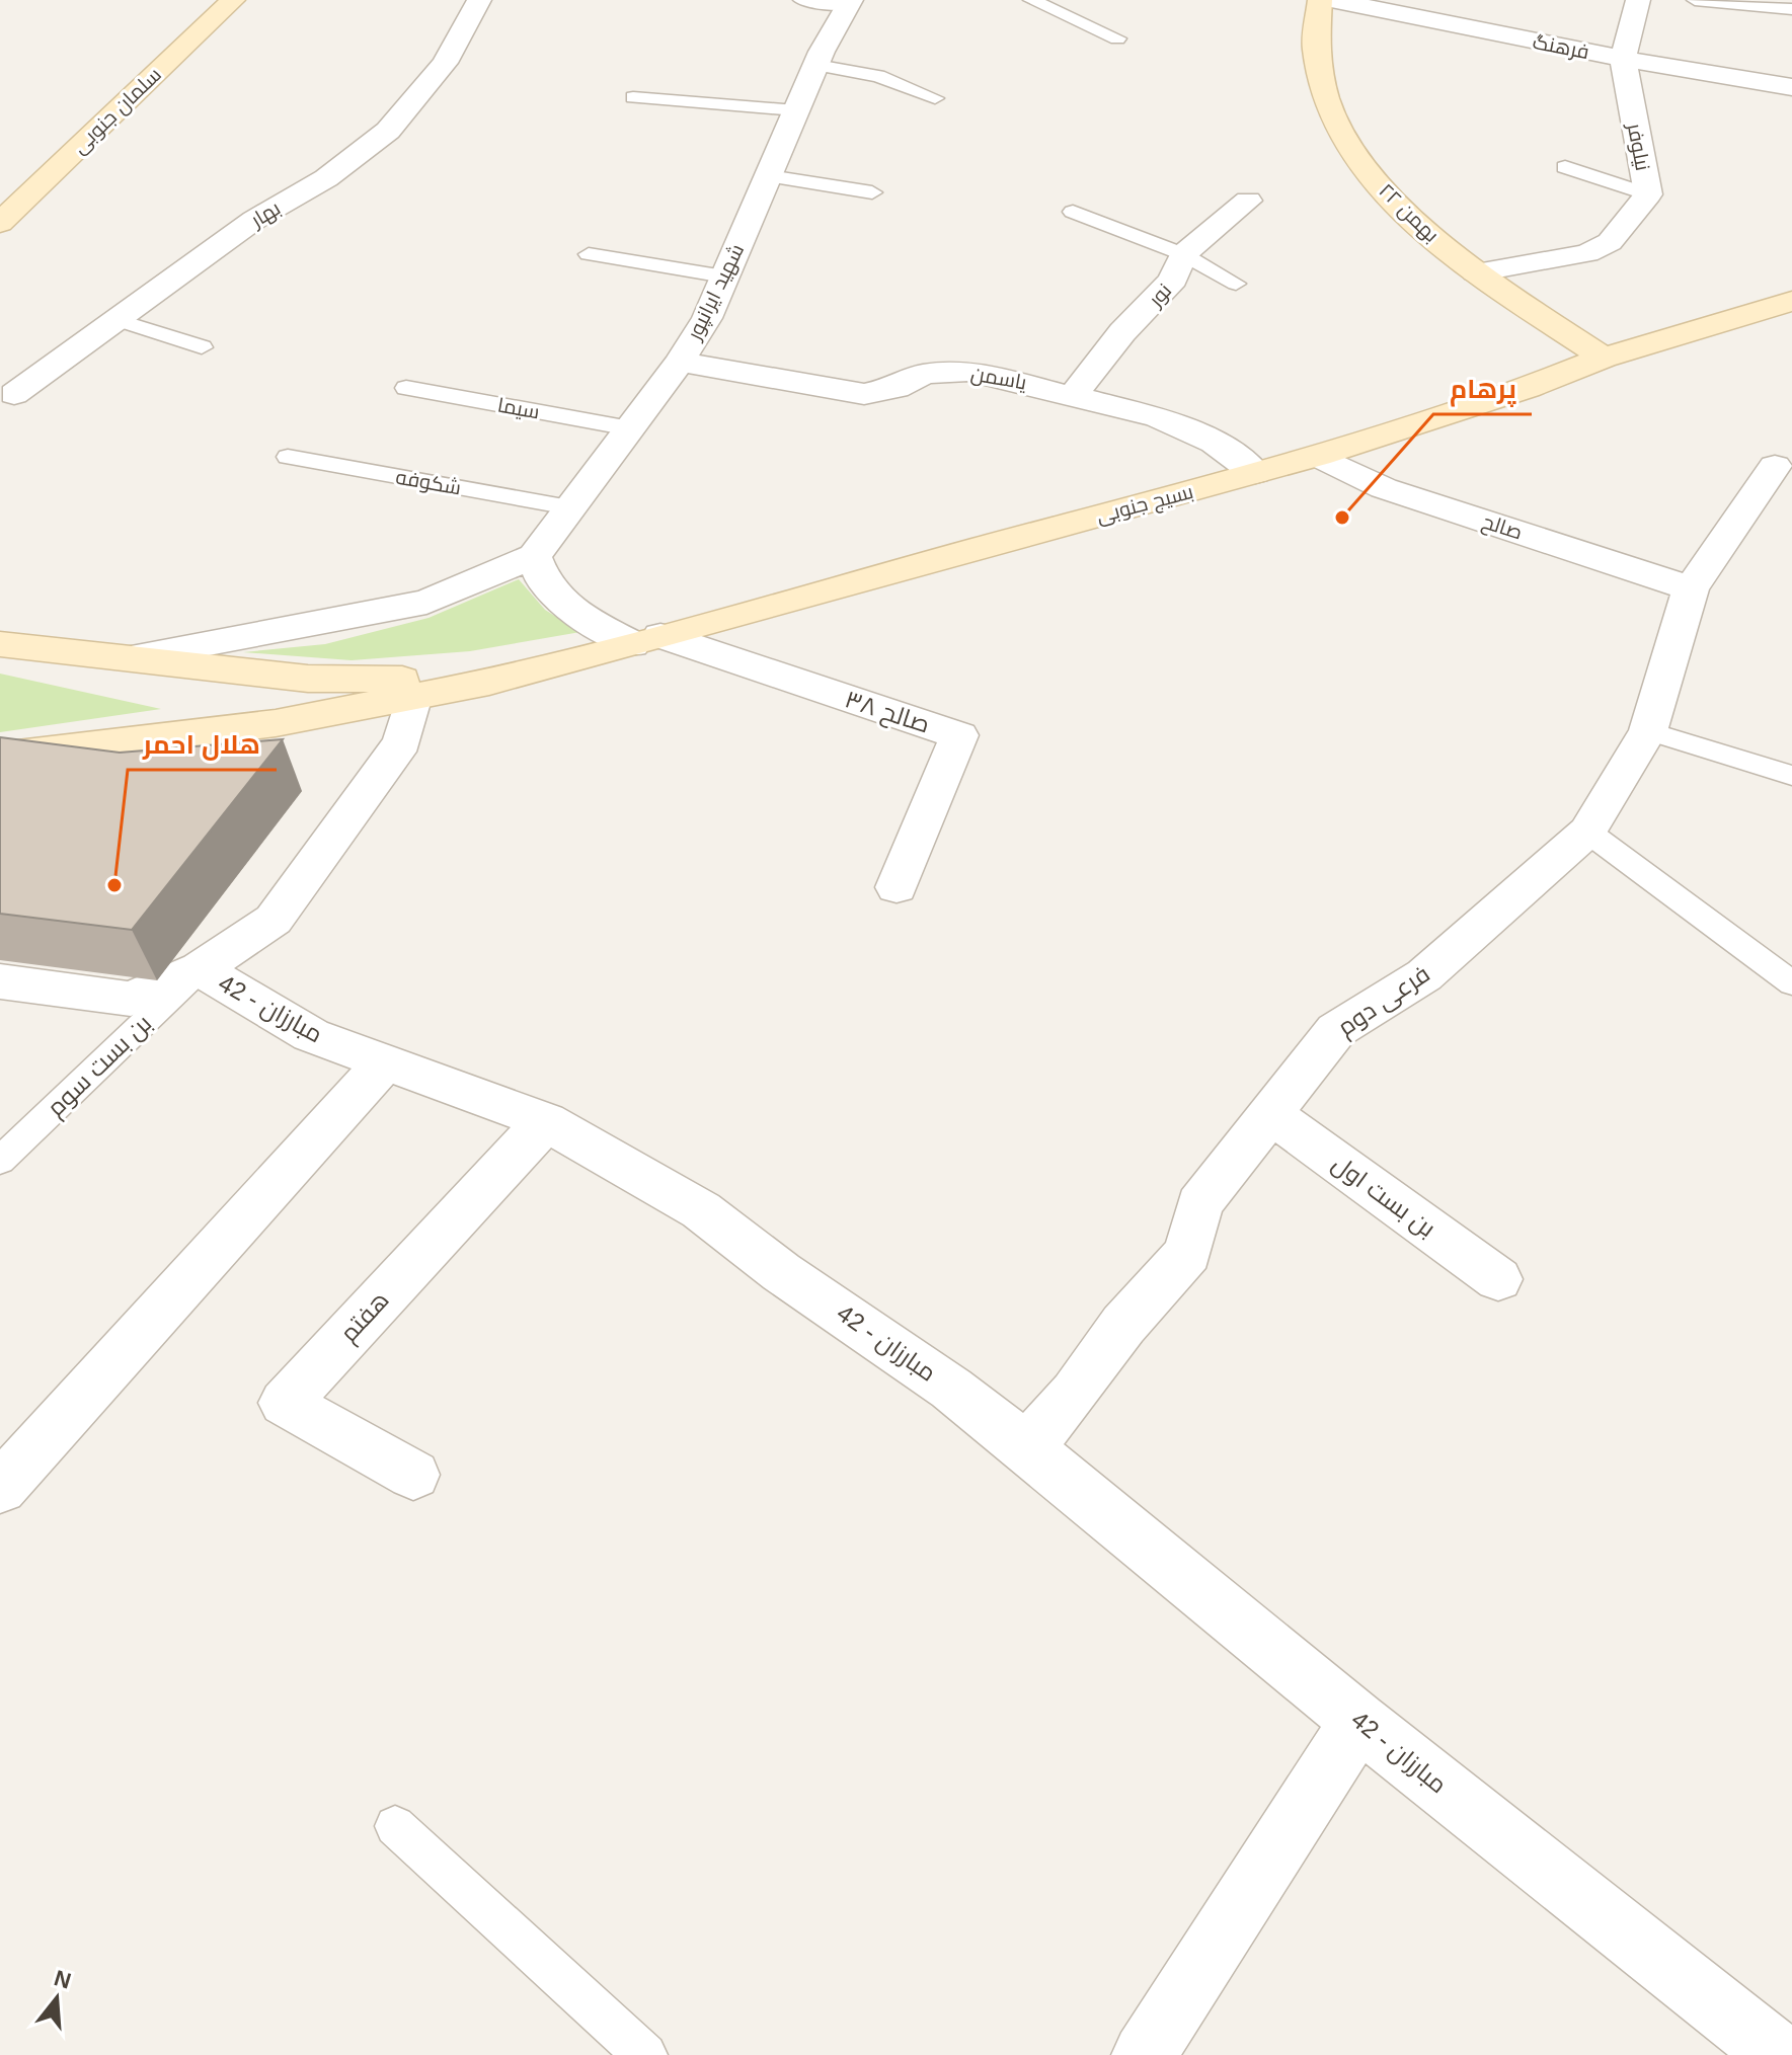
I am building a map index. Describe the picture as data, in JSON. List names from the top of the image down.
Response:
{
  "streets": {
    "main road": ["سلمان جنوبی", "۲۲ بهمن", "بسیج جنوبی"],
    "street": [
      "فرهنگ",
      "نیلوفر",
      "بهار",
      "شهید ایرانپور",
      "نور",
      "یاسمن",
      "صالح",
      "صالح ۳۸",
      "فرعی دوم",
      "مبارزان - 42",
      "بن بست اول",
      "هفتم"
    ],
    "lane": ["سیما", "شکوفه", "بن بست سوم"]
  },
  "crossings": [
    ["فرهنگ", "نیلوفر"],
    ["نیلوفر", "۲۲ بهمن"],
    ["۲۲ بهمن", "بسیج جنوبی"],
    ["شهید ایرانپور", "یاسمن"],
    ["شهید ایرانپور", "سیما"],
    ["شهید ایرانپور", "شکوفه"],
    ["نور", "یاسمن"],
    ["یاسمن", "بسیج جنوبی"],
    ["بسیج جنوبی", "صالح"],
    ["بسیج جنوبی", "صالح ۳۸"],
    ["صالح", "فرعی دوم"],
    ["فرعی دوم", "مبارزان - 42"],
    ["فرعی دوم", "بن بست اول"],
    ["مبارزان - 42", "بن بست سوم"],
    ["مبارزان - 42", "هفتم"]
  ],
  "places": ["پرهام", "هلال احمر"],
  "north": "top"
}
